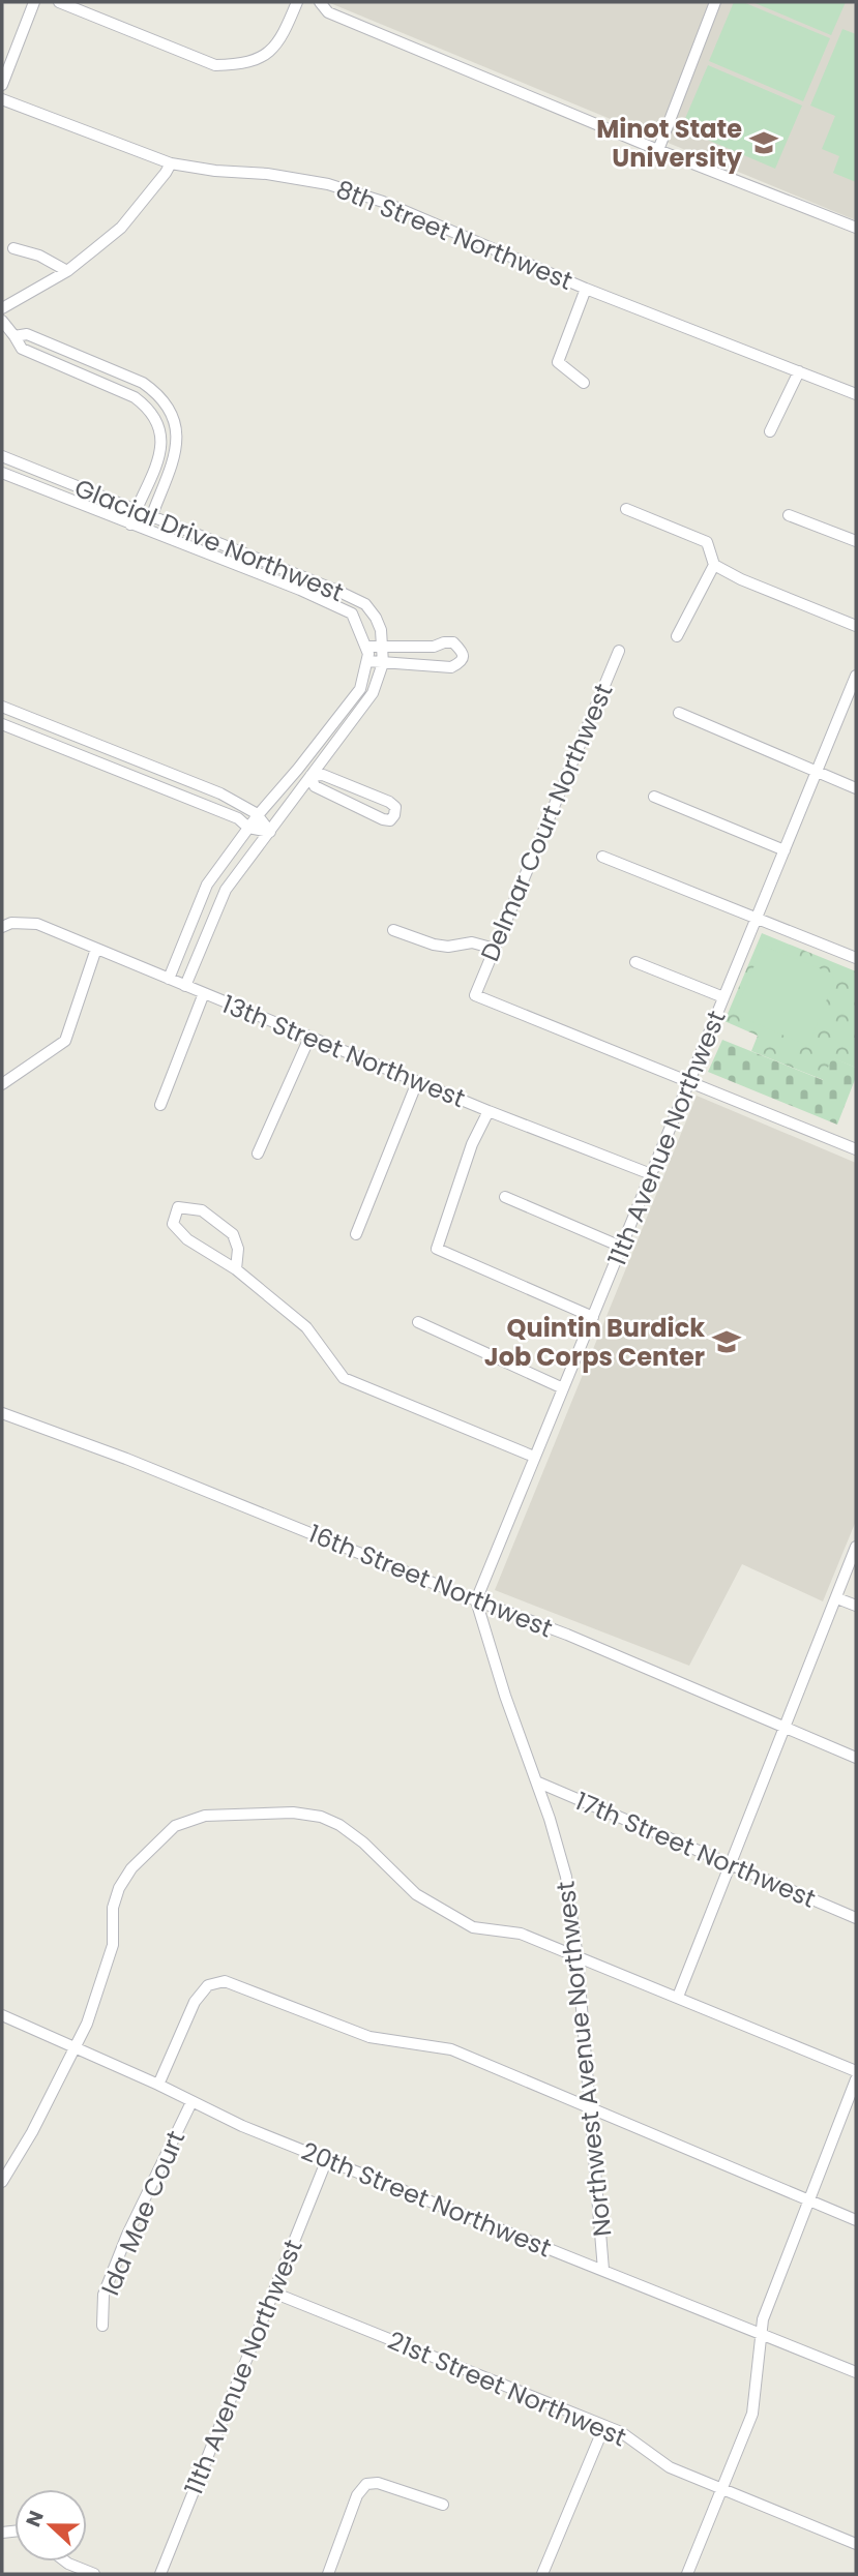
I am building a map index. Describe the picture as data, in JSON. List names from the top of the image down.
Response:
{
  "streets": {
    "street": [
      "8th Street Northwest",
      "Glacial Drive Northwest",
      "Delmar Court Northwest",
      "13th Street Northwest",
      "11th Avenue Northwest",
      "16th Street Northwest",
      "17th Street Northwest",
      "Northwest Avenue Northwest",
      "20th Street Northwest",
      "Ida Mae Court",
      "21st Street Northwest"
    ]
  },
  "crossings": [
    ["Glacial Drive Northwest", "13th Street Northwest"],
    ["Delmar Court Northwest", "11th Avenue Northwest"],
    ["13th Street Northwest", "11th Avenue Northwest"],
    ["11th Avenue Northwest", "16th Street Northwest"],
    ["11th Avenue Northwest", "Northwest Avenue Northwest"],
    ["11th Avenue Northwest", "20th Street Northwest"],
    ["11th Avenue Northwest", "21st Street Northwest"],
    ["16th Street Northwest", "Northwest Avenue Northwest"],
    ["17th Street Northwest", "Northwest Avenue Northwest"],
    ["Northwest Avenue Northwest", "20th Street Northwest"],
    ["20th Street Northwest", "Ida Mae Court"]
  ],
  "places": {
    "school or university": ["Minot State University", "Quintin Burdick Job Corps Center"]
  },
  "north": "left"
}
